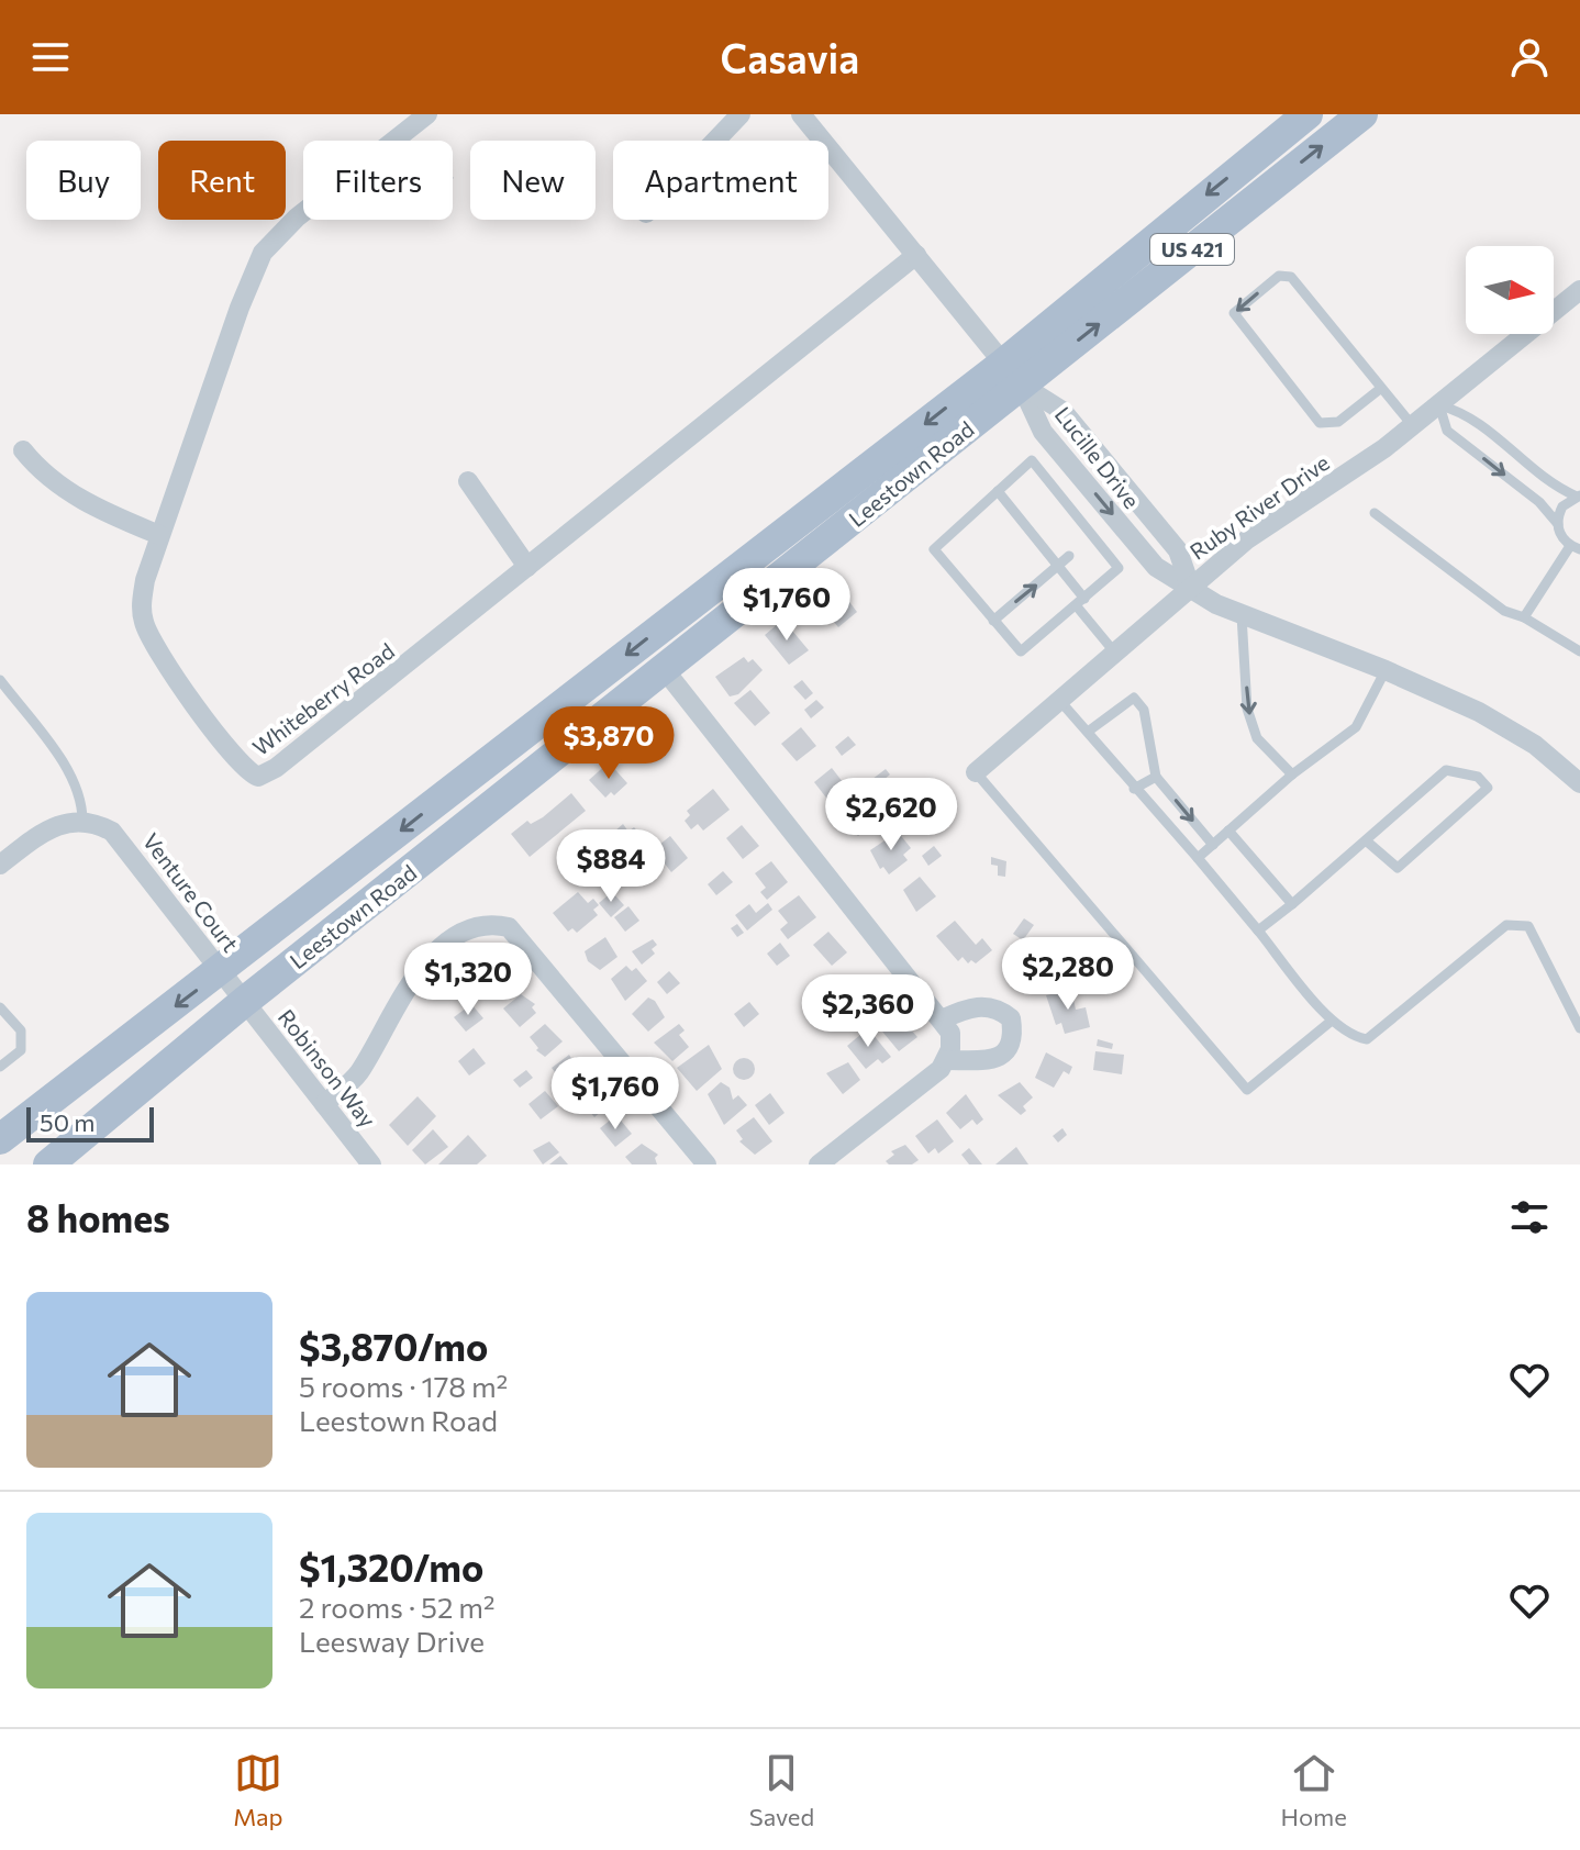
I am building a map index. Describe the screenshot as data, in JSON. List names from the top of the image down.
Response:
{
  "streets": {
    "main road": ["US 421", "Leestown Road"],
    "street": [
      "Lucille Drive",
      "Ruby River Drive",
      "Whiteberry Road",
      "Venture Court",
      "Robinson Way"
    ]
  },
  "crossings": [
    ["Lucille Drive", "Leestown Road"],
    ["Lucille Drive", "Ruby River Drive"],
    ["Leestown Road", "Venture Court"],
    ["Leestown Road", "Robinson Way"],
    ["Venture Court", "Robinson Way"]
  ],
  "scale_bar": "50 m",
  "north": "right",
  "page": {
    "header": "Casavia",
    "chip": [
      "Buy",
      "Rent",
      "Filters",
      "New",
      "Apartment"
    ],
    "price": [
      "$1,760",
      "$3,870",
      "$2,620",
      "$884",
      "$2,280",
      "$1,320",
      "$2,360",
      "$1,760"
    ],
    "scale": "50 m",
    "heading": "8 homes",
    "list": [
      {
        "name": "$3,870/mo",
        "note": "5 rooms · 178 m² · Leestown Road"
      },
      {
        "name": "$1,320/mo",
        "note": "2 rooms · 52 m² · Leesway Drive"
      }
    ],
    "tabs": ["Map", "Saved", "Home"]
  }
}
